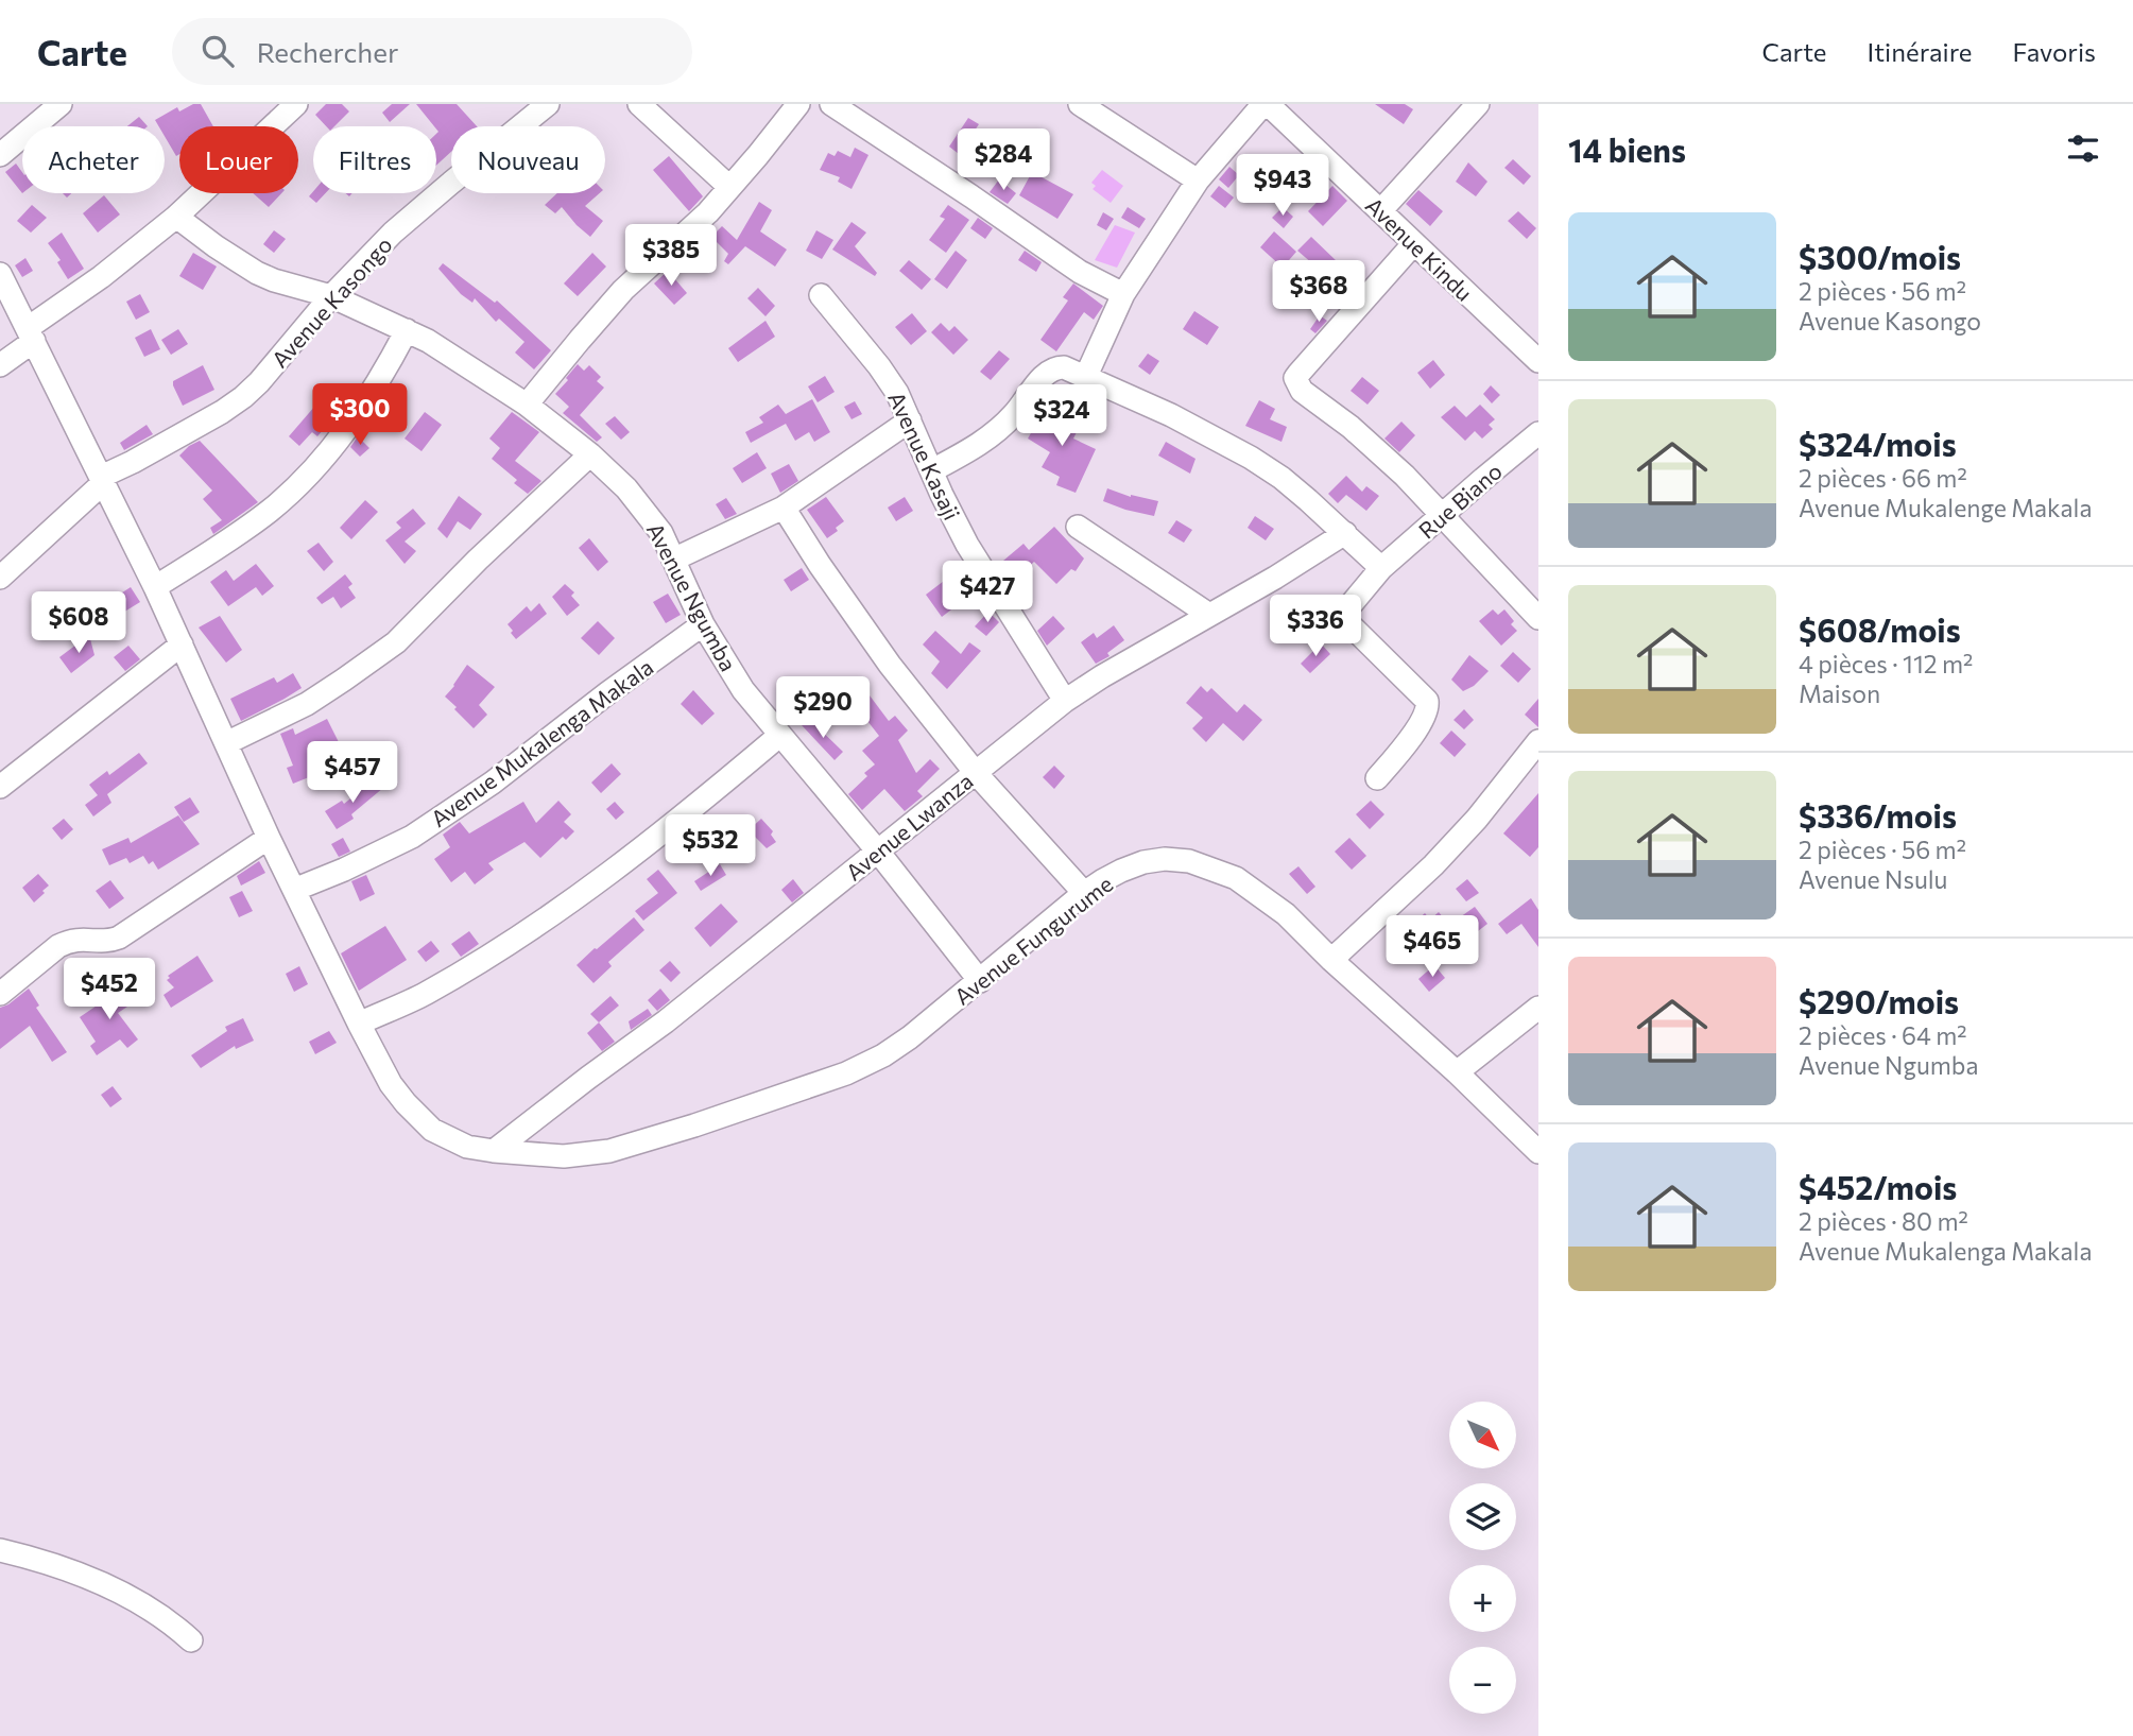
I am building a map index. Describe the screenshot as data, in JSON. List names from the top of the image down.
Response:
{
  "streets": {
    "street": [
      "Avenue Kindu",
      "Avenue Kasongo",
      "Avenue Kasaji",
      "Rue Biano",
      "Avenue Ngumba",
      "Avenue Mukalenga Makala",
      "Avenue Lwanza",
      "Avenue Fungurume"
    ]
  },
  "crossings": [
    ["Avenue Kasongo", "Avenue Ngumba"],
    ["Avenue Kasongo", "Avenue Fungurume"],
    ["Avenue Kasaji", "Avenue Lwanza"],
    ["Avenue Ngumba", "Avenue Mukalenga Makala"],
    ["Avenue Ngumba", "Avenue Lwanza"],
    ["Avenue Ngumba", "Avenue Fungurume"],
    ["Avenue Mukalenga Makala", "Avenue Fungurume"],
    ["Avenue Lwanza", "Avenue Fungurume"]
  ],
  "north": "bottom right",
  "page": {
    "header": "Carte",
    "search": "Rechercher",
    "nav": ["Carte", "Itinéraire", "Favoris"],
    "heading": "14 biens",
    "chip": [
      "Acheter",
      "Louer",
      "Filtres",
      "Nouveau"
    ],
    "price": [
      "$284",
      "$943",
      "$385",
      "$368",
      "$300",
      "$324",
      "$427",
      "$608",
      "$336",
      "$290",
      "$457",
      "$532",
      "$465",
      "$452"
    ],
    "list": [
      {
        "name": "$300/mois",
        "note": "2 pièces · 56 m² · Avenue Kasongo"
      },
      {
        "name": "$324/mois",
        "note": "2 pièces · 66 m² · Avenue Mukalenge Makala"
      },
      {
        "name": "$608/mois",
        "note": "4 pièces · 112 m² · Maison"
      },
      {
        "name": "$336/mois",
        "note": "2 pièces · 56 m² · Avenue Nsulu"
      },
      {
        "name": "$290/mois",
        "note": "2 pièces · 64 m² · Avenue Ngumba"
      },
      {
        "name": "$452/mois",
        "note": "2 pièces · 80 m² · Avenue Mukalenga Makala"
      }
    ],
    "map_buttons": ["+", "−"]
  }
}
